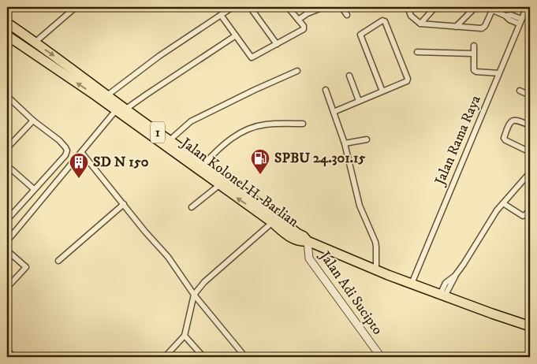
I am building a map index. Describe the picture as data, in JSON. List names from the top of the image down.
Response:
{
  "streets": {
    "highway": ["1", "Jalan Kolonel H. Barlian"],
    "street": ["Jalan Rama Raya", "Jalan Adi Sucipto"]
  },
  "crossings": [
    ["1", "Jalan Rama Raya"],
    ["1", "Jalan Kolonel H. Barlian"],
    ["1", "Jalan Adi Sucipto"],
    ["Jalan Kolonel H. Barlian", "Jalan Adi Sucipto"]
  ],
  "places": {
    "fuel station": ["SPBU 24.301.15"],
    "building": ["SD N 150"]
  }
}
